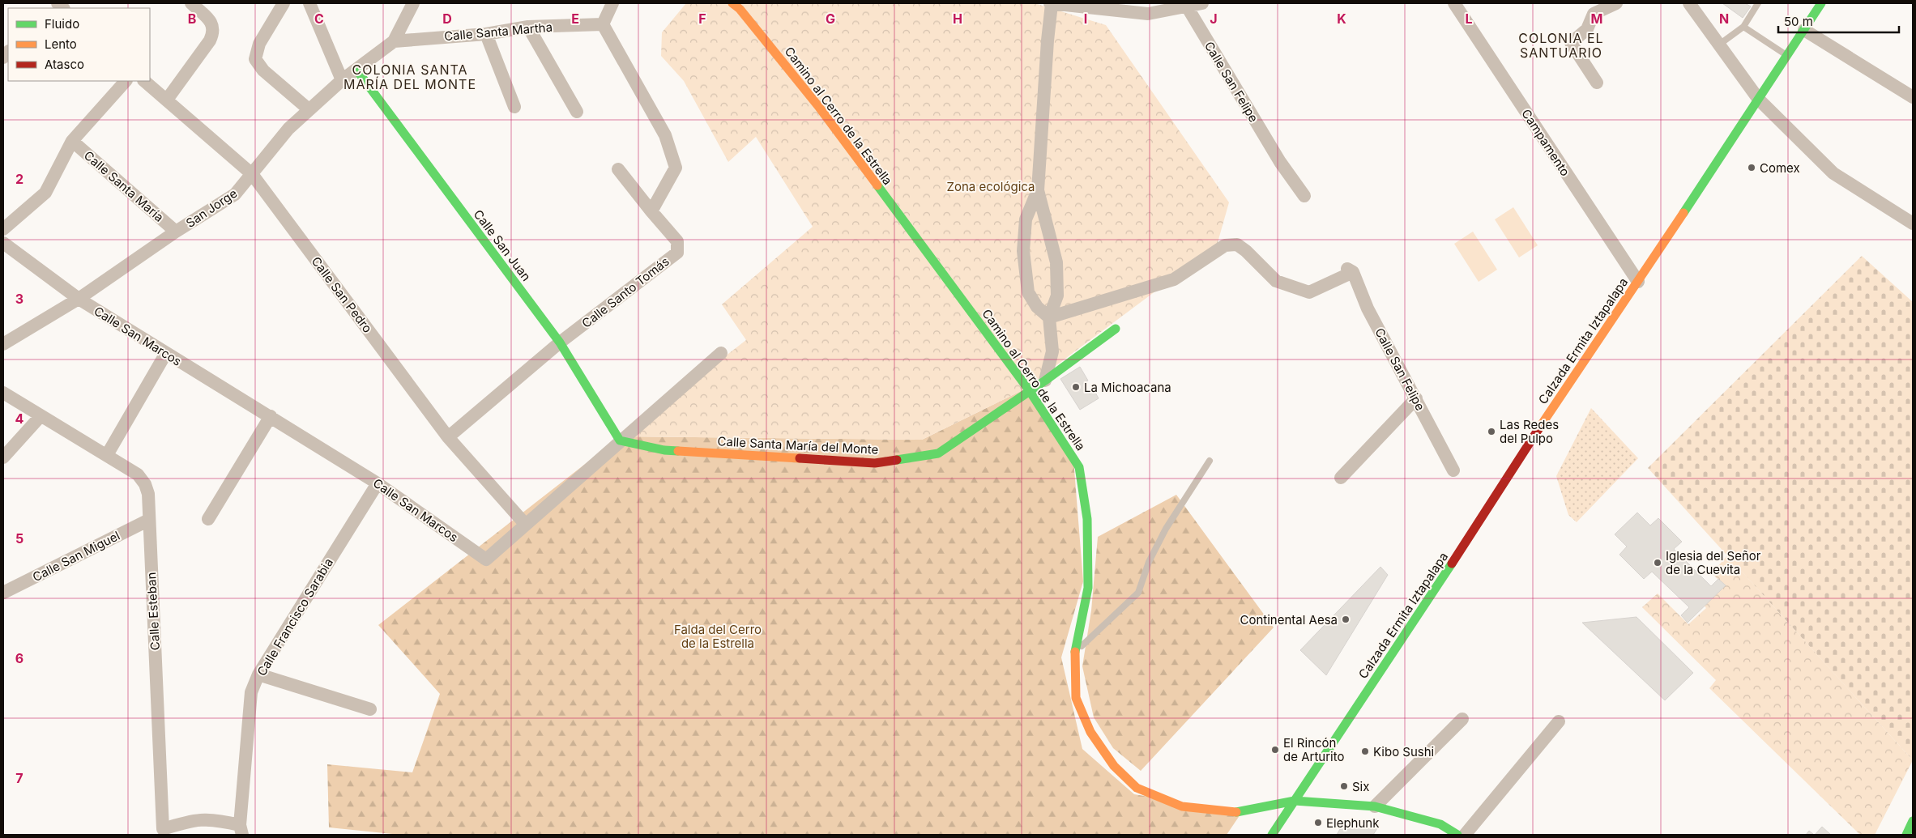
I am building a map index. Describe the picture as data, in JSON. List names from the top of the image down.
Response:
{
  "streets": {
    "street": [
      "Calle Santa Martha",
      "Calle San Felipe",
      "Camino al Cerro de la Estrella",
      "Campamento",
      "Calle Santa María",
      "San Jorge",
      "Calle San Juan",
      "Calle Santo Tomás",
      "Calle San Pedro",
      "Calle San Marcos",
      "Calzada Ermita Iztapalapa",
      "Calle Santa María del Monte",
      "Calle San Miguel",
      "Calle Esteban",
      "Calle Francisco Sarabia"
    ]
  },
  "crossings": [
    ["Calle Santa Martha", "San Jorge"],
    ["Camino al Cerro de la Estrella", "Calzada Ermita Iztapalapa"],
    ["Camino al Cerro de la Estrella", "Calle Santa María del Monte"],
    ["Campamento", "Calzada Ermita Iztapalapa"],
    ["Calle Santa María", "San Jorge"],
    ["San Jorge", "Calle San Juan"],
    ["San Jorge", "Calle San Pedro"],
    ["San Jorge", "Calle San Marcos"],
    ["Calle San Juan", "Calle Santo Tomás"],
    ["Calle San Juan", "Calle San Marcos"],
    ["Calle San Juan", "Calle Santa María del Monte"],
    ["Calle Santo Tomás", "Calle San Pedro"],
    ["Calle San Pedro", "Calle San Marcos"],
    ["Calle San Marcos", "Calle Santa María del Monte"],
    ["Calle San Marcos", "Calle Francisco Sarabia"],
    ["Calle San Miguel", "Calle Esteban"],
    ["Calle Esteban", "Calle Francisco Sarabia"]
  ],
  "districts": ["COLONIA EL SANTUARIO", "COLONIA SANTA MARÍA DEL MONTE"],
  "parks": ["Zona ecológica", "Falda del Cerro de la Estrella"],
  "places": [
    "Comex",
    "La Michoacana",
    "Las Redes del Pulpo",
    "Iglesia del Señor de la Cuevita",
    "Continental Aesa",
    "El Rincón de Arturito",
    "Kibo Sushi",
    "Six",
    "Elephunk"
  ],
  "legend": ["Fluido", "Lento", "Atasco"],
  "scale_bar": "50 m",
  "grid": {
    "columns": [
      "B",
      "C",
      "D",
      "E",
      "F",
      "G",
      "H",
      "I",
      "J",
      "K",
      "L",
      "M",
      "N"
    ],
    "rows": [
      "2",
      "3",
      "4",
      "5",
      "6",
      "7"
    ]
  }
}
